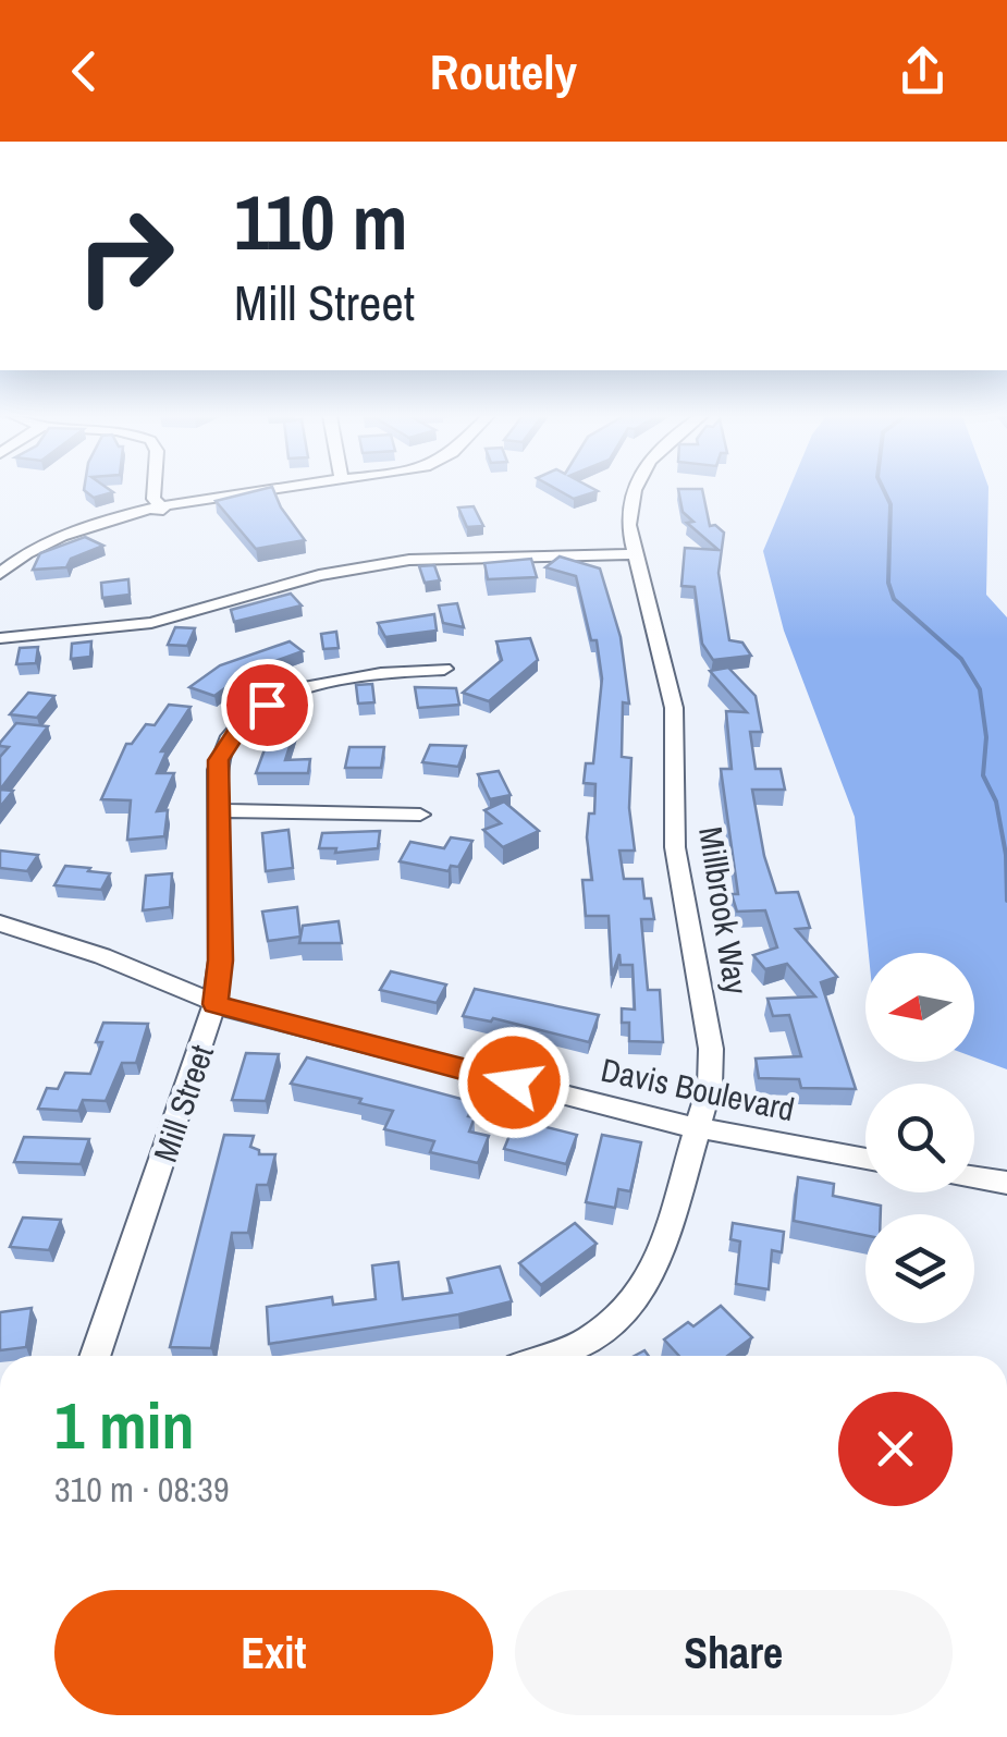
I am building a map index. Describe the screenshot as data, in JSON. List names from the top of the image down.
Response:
{
  "streets": {
    "street": ["Millbrook Way", "Davis Boulevard", "Mill Street"]
  },
  "crossings": [
    ["Millbrook Way", "Davis Boulevard"],
    ["Davis Boulevard", "Mill Street"]
  ],
  "north": "left",
  "page": {
    "header": "Routely",
    "turn": ["110 m", "Mill Street"],
    "heading": ["1 min", "310 m · 08:39"],
    "buttons": ["Exit", "Share"]
  }
}
